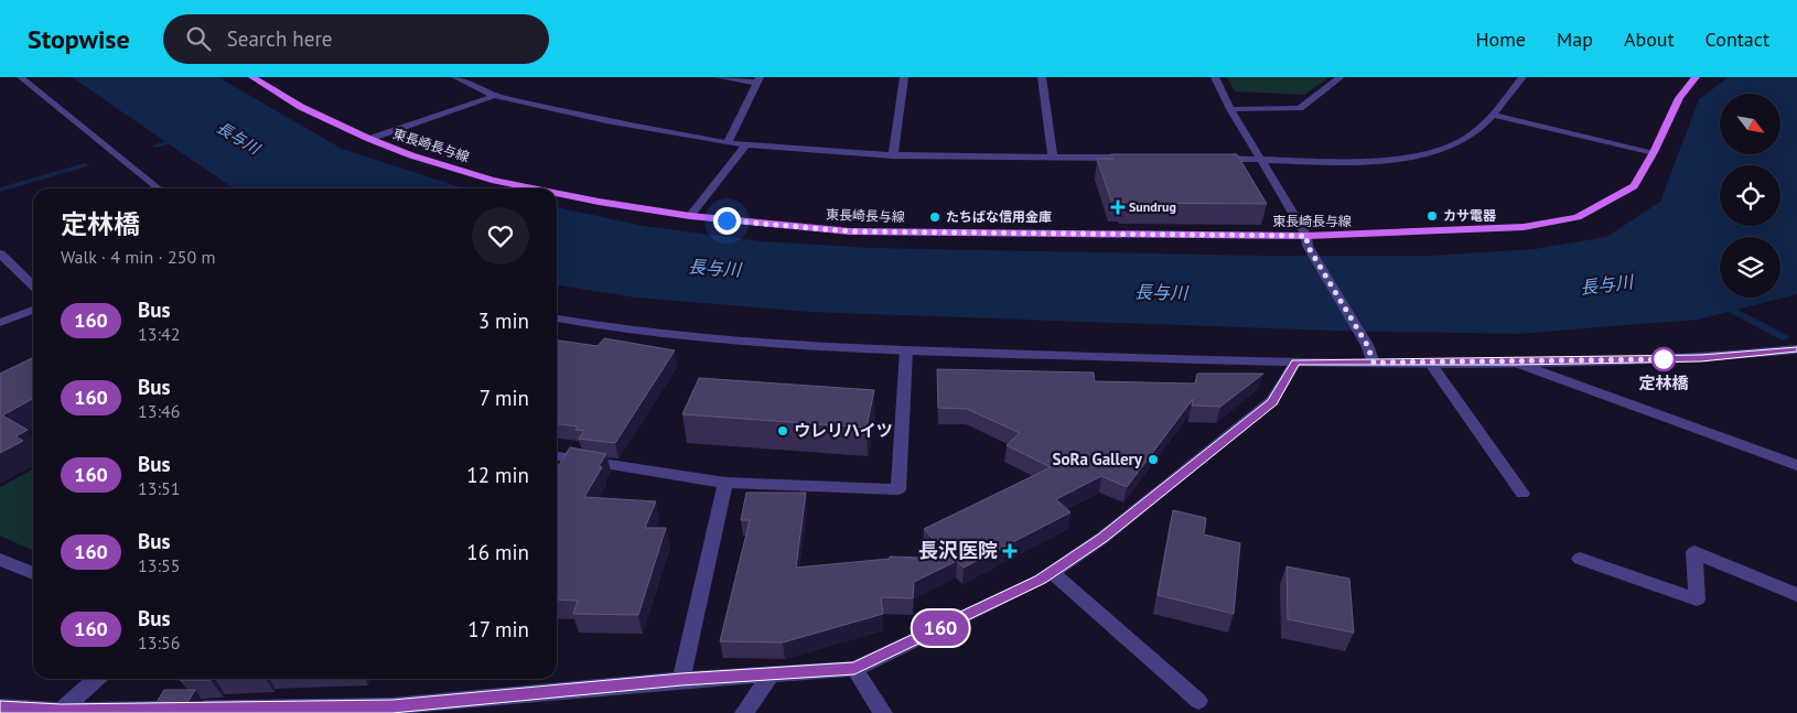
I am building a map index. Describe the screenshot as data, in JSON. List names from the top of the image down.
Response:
{
  "streets": {
    "main road": ["東長崎長与線"]
  },
  "water": ["長与川"],
  "places": {
    "health": ["Sundrug", "長沢医院"],
    "other": [
      "カサ電器",
      "たちばな信用金庫",
      "定林橋",
      "ウレリハイツ",
      "SoRa Gallery"
    ]
  },
  "lines": ["bus line 160"],
  "north": "bottom right",
  "page": {
    "header": "Stopwise",
    "search": "Search here",
    "nav": [
      "Home",
      "Map",
      "About",
      "Contact"
    ],
    "on_map": "160",
    "heading": ["定林橋", "Walk · 4 min · 250 m"],
    "list": [
      {
        "mark": "160",
        "name": "Bus",
        "note": "13:42",
        "value": "3 min"
      },
      {
        "mark": "160",
        "name": "Bus",
        "note": "13:46",
        "value": "7 min"
      },
      {
        "mark": "160",
        "name": "Bus",
        "note": "13:51",
        "value": "12 min"
      },
      {
        "mark": "160",
        "name": "Bus",
        "note": "13:55",
        "value": "16 min"
      },
      {
        "mark": "160",
        "name": "Bus",
        "note": "13:56",
        "value": "17 min"
      }
    ]
  }
}
